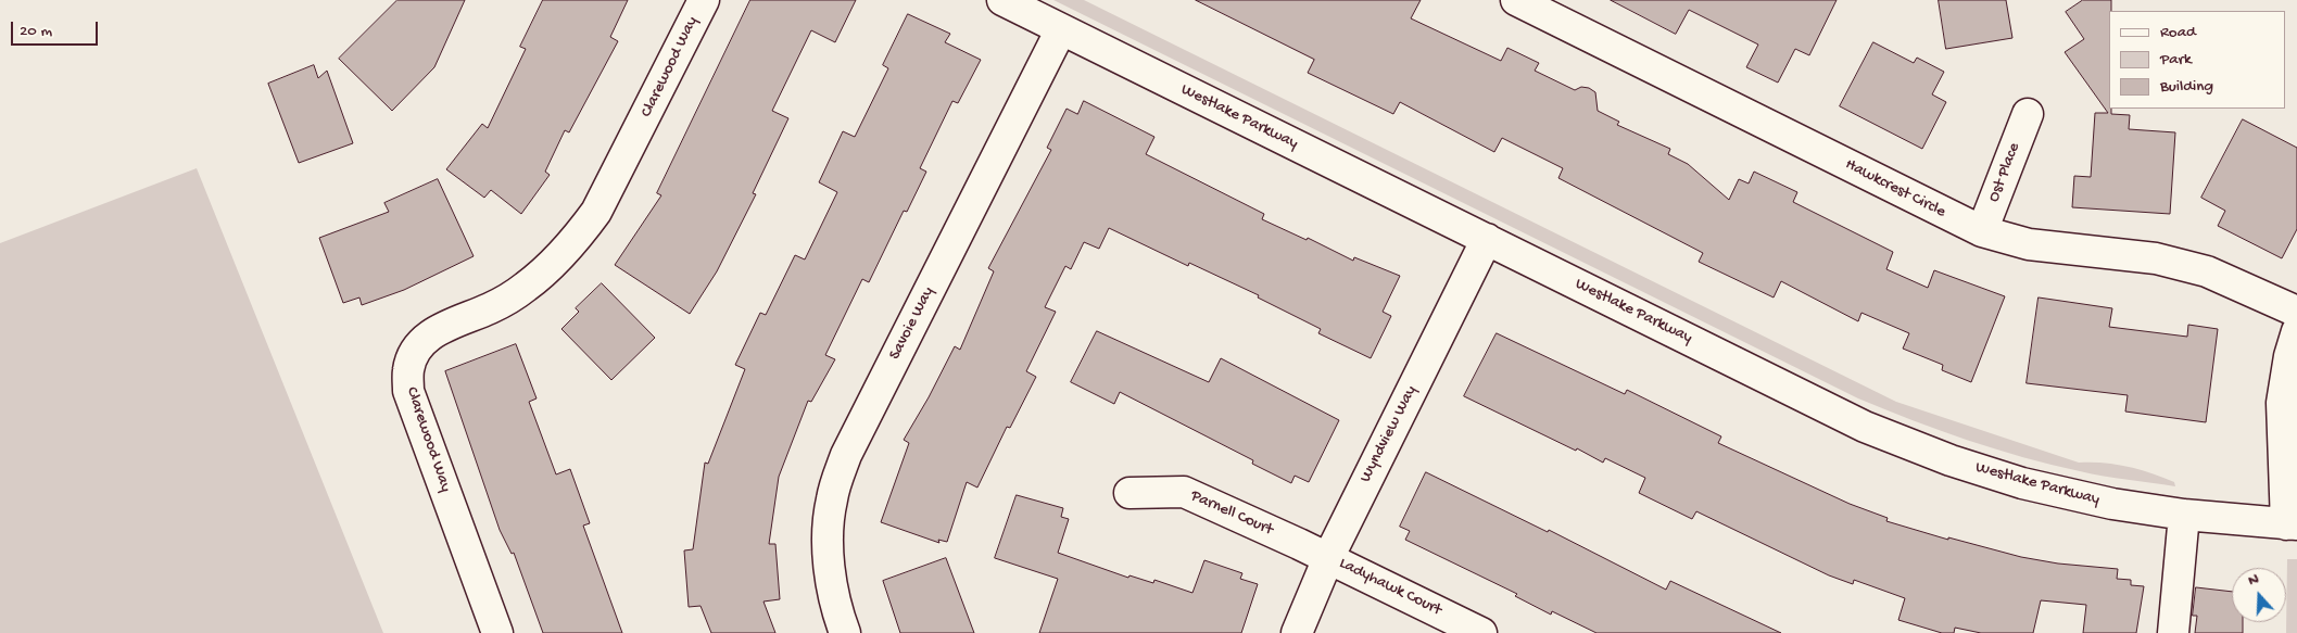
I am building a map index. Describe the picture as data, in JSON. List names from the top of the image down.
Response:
{
  "streets": {
    "street": [
      "Clarewood Way",
      "Westlake Parkway",
      "Ost Place",
      "Hawkcrest Circle",
      "Savoie Way",
      "Wyndview Way",
      "Parnell Court",
      "Ladyhawk Court"
    ]
  },
  "crossings": [
    ["Westlake Parkway", "Savoie Way"],
    ["Westlake Parkway", "Wyndview Way"],
    ["Ost Place", "Hawkcrest Circle"],
    ["Wyndview Way", "Parnell Court"],
    ["Wyndview Way", "Ladyhawk Court"],
    ["Parnell Court", "Ladyhawk Court"]
  ],
  "legend": ["Road", "Park", "Building"],
  "scale_bar": "20 m",
  "north": "top"
}
